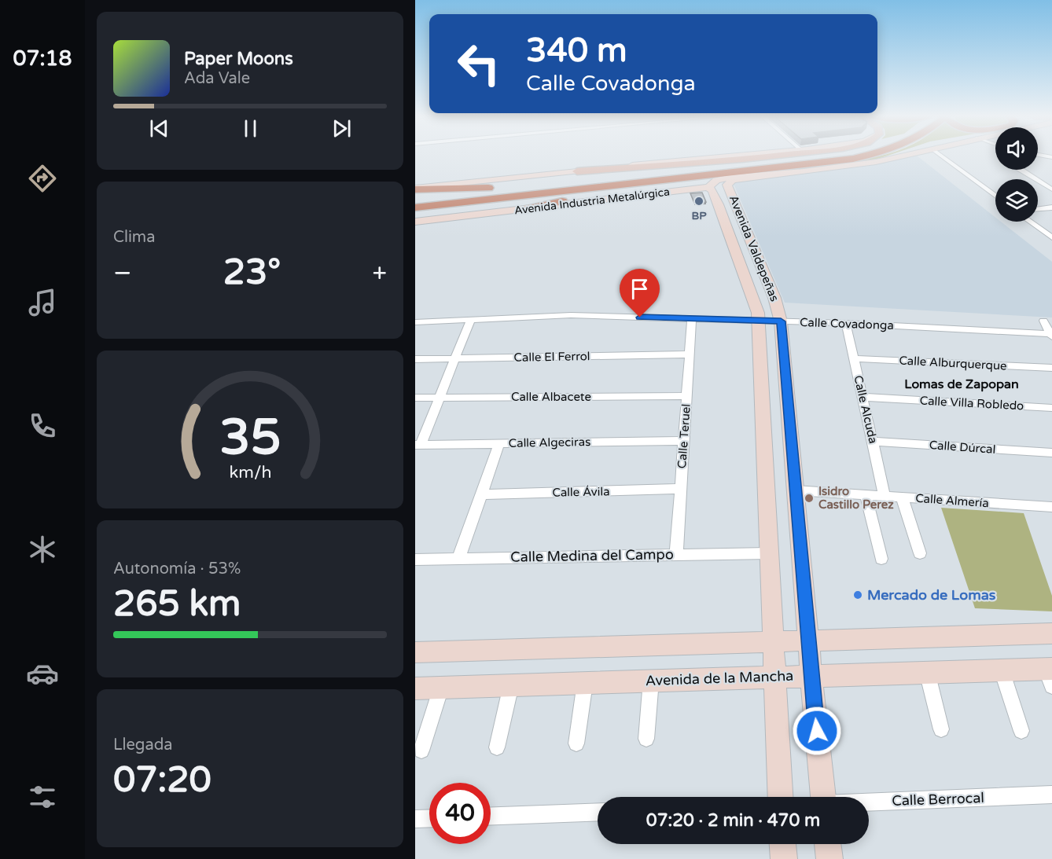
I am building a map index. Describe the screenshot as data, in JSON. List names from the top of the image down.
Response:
{
  "streets": {
    "street": [
      "Avenida Industria Metalúrgica",
      "Avenida Valdepeñas",
      "Calle Covadonga",
      "Calle El Ferrol",
      "Calle Alburquerque",
      "Calle Albacete",
      "Calle Villa Robledo",
      "Calle Alcuda",
      "Calle Teruel",
      "Calle Algeciras",
      "Calle Dúrcal",
      "Calle Ávila",
      "Calle Almería",
      "Calle Medina del Campo",
      "Avenida de la Mancha",
      "Calle Berrocal"
    ]
  },
  "crossings": [
    ["Avenida Industria Metalúrgica", "Avenida Valdepeñas"],
    ["Avenida Valdepeñas", "Calle Covadonga"],
    ["Avenida Valdepeñas", "Calle Almería"],
    ["Avenida Valdepeñas", "Calle Medina del Campo"],
    ["Avenida Valdepeñas", "Avenida de la Mancha"],
    ["Calle Covadonga", "Calle Alcuda"],
    ["Calle Covadonga", "Calle Teruel"],
    ["Calle El Ferrol", "Calle Teruel"],
    ["Calle Alburquerque", "Calle Alcuda"],
    ["Calle Albacete", "Calle Teruel"],
    ["Calle Villa Robledo", "Calle Alcuda"],
    ["Calle Alcuda", "Calle Dúrcal"],
    ["Calle Alcuda", "Calle Almería"],
    ["Calle Teruel", "Calle Algeciras"],
    ["Calle Teruel", "Calle Ávila"],
    ["Calle Teruel", "Calle Medina del Campo"]
  ],
  "districts": ["Lomas de Zapopan"],
  "places": ["BP", "Isidro Castillo Perez", "Mercado de Lomas"],
  "page": {
    "tabs": "07:18",
    "turn": ["340 m", "Calle Covadonga"],
    "song": ["Paper Moons", "Ada Vale"],
    "tile": [
      "Clima",
      ["Autonomía · 53%", "265 km"],
      ["Llegada", "07:20"]
    ],
    "heat": ["−", "23°", "+"],
    "limit": "40",
    "trip": "07:20 · 2 min · 470 m",
    "gauge": ["35", "km/h"]
  }
}
